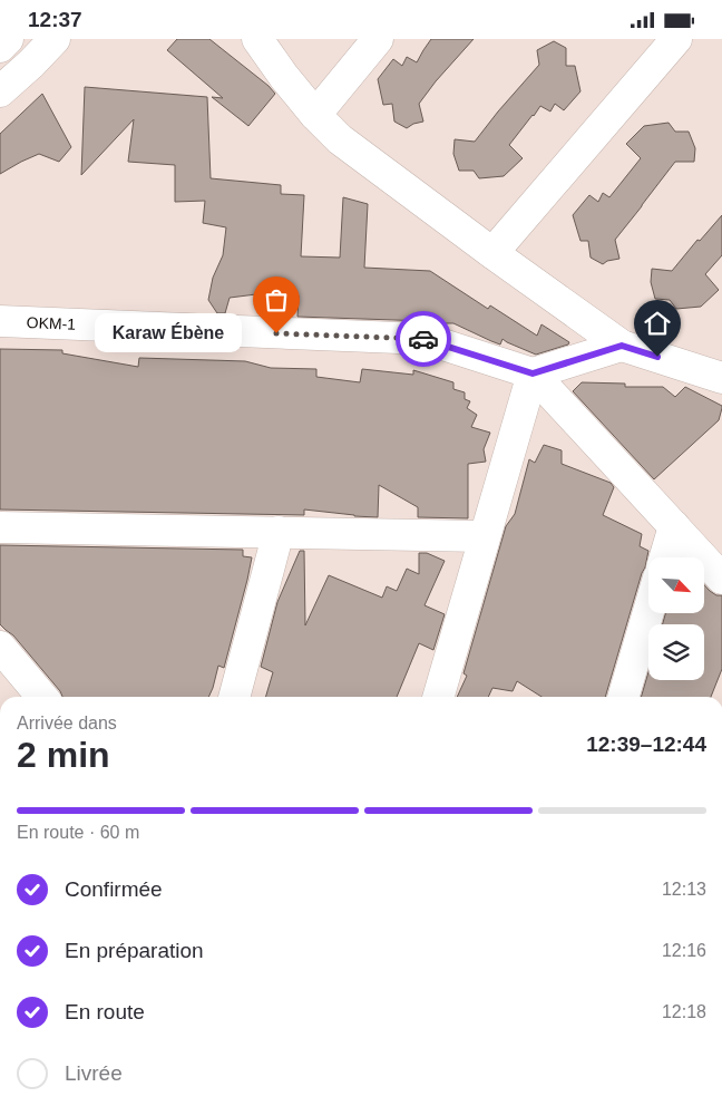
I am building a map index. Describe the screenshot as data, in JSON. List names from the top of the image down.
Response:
{
  "streets": {
    "main road": ["OKM-1"]
  },
  "places": ["Karaw Ébène"],
  "north": "bottom right",
  "page": {
    "status": "12:37",
    "bubble": "Karaw Ébène",
    "heading": ["2 min", "Arrivée dans", "12:39–12:44"],
    "bar": "En route · 60 m",
    "list": [
      ["Confirmée", "12:13"],
      ["En préparation", "12:16"],
      ["En route", "12:18"],
      "Livrée"
    ]
  }
}
